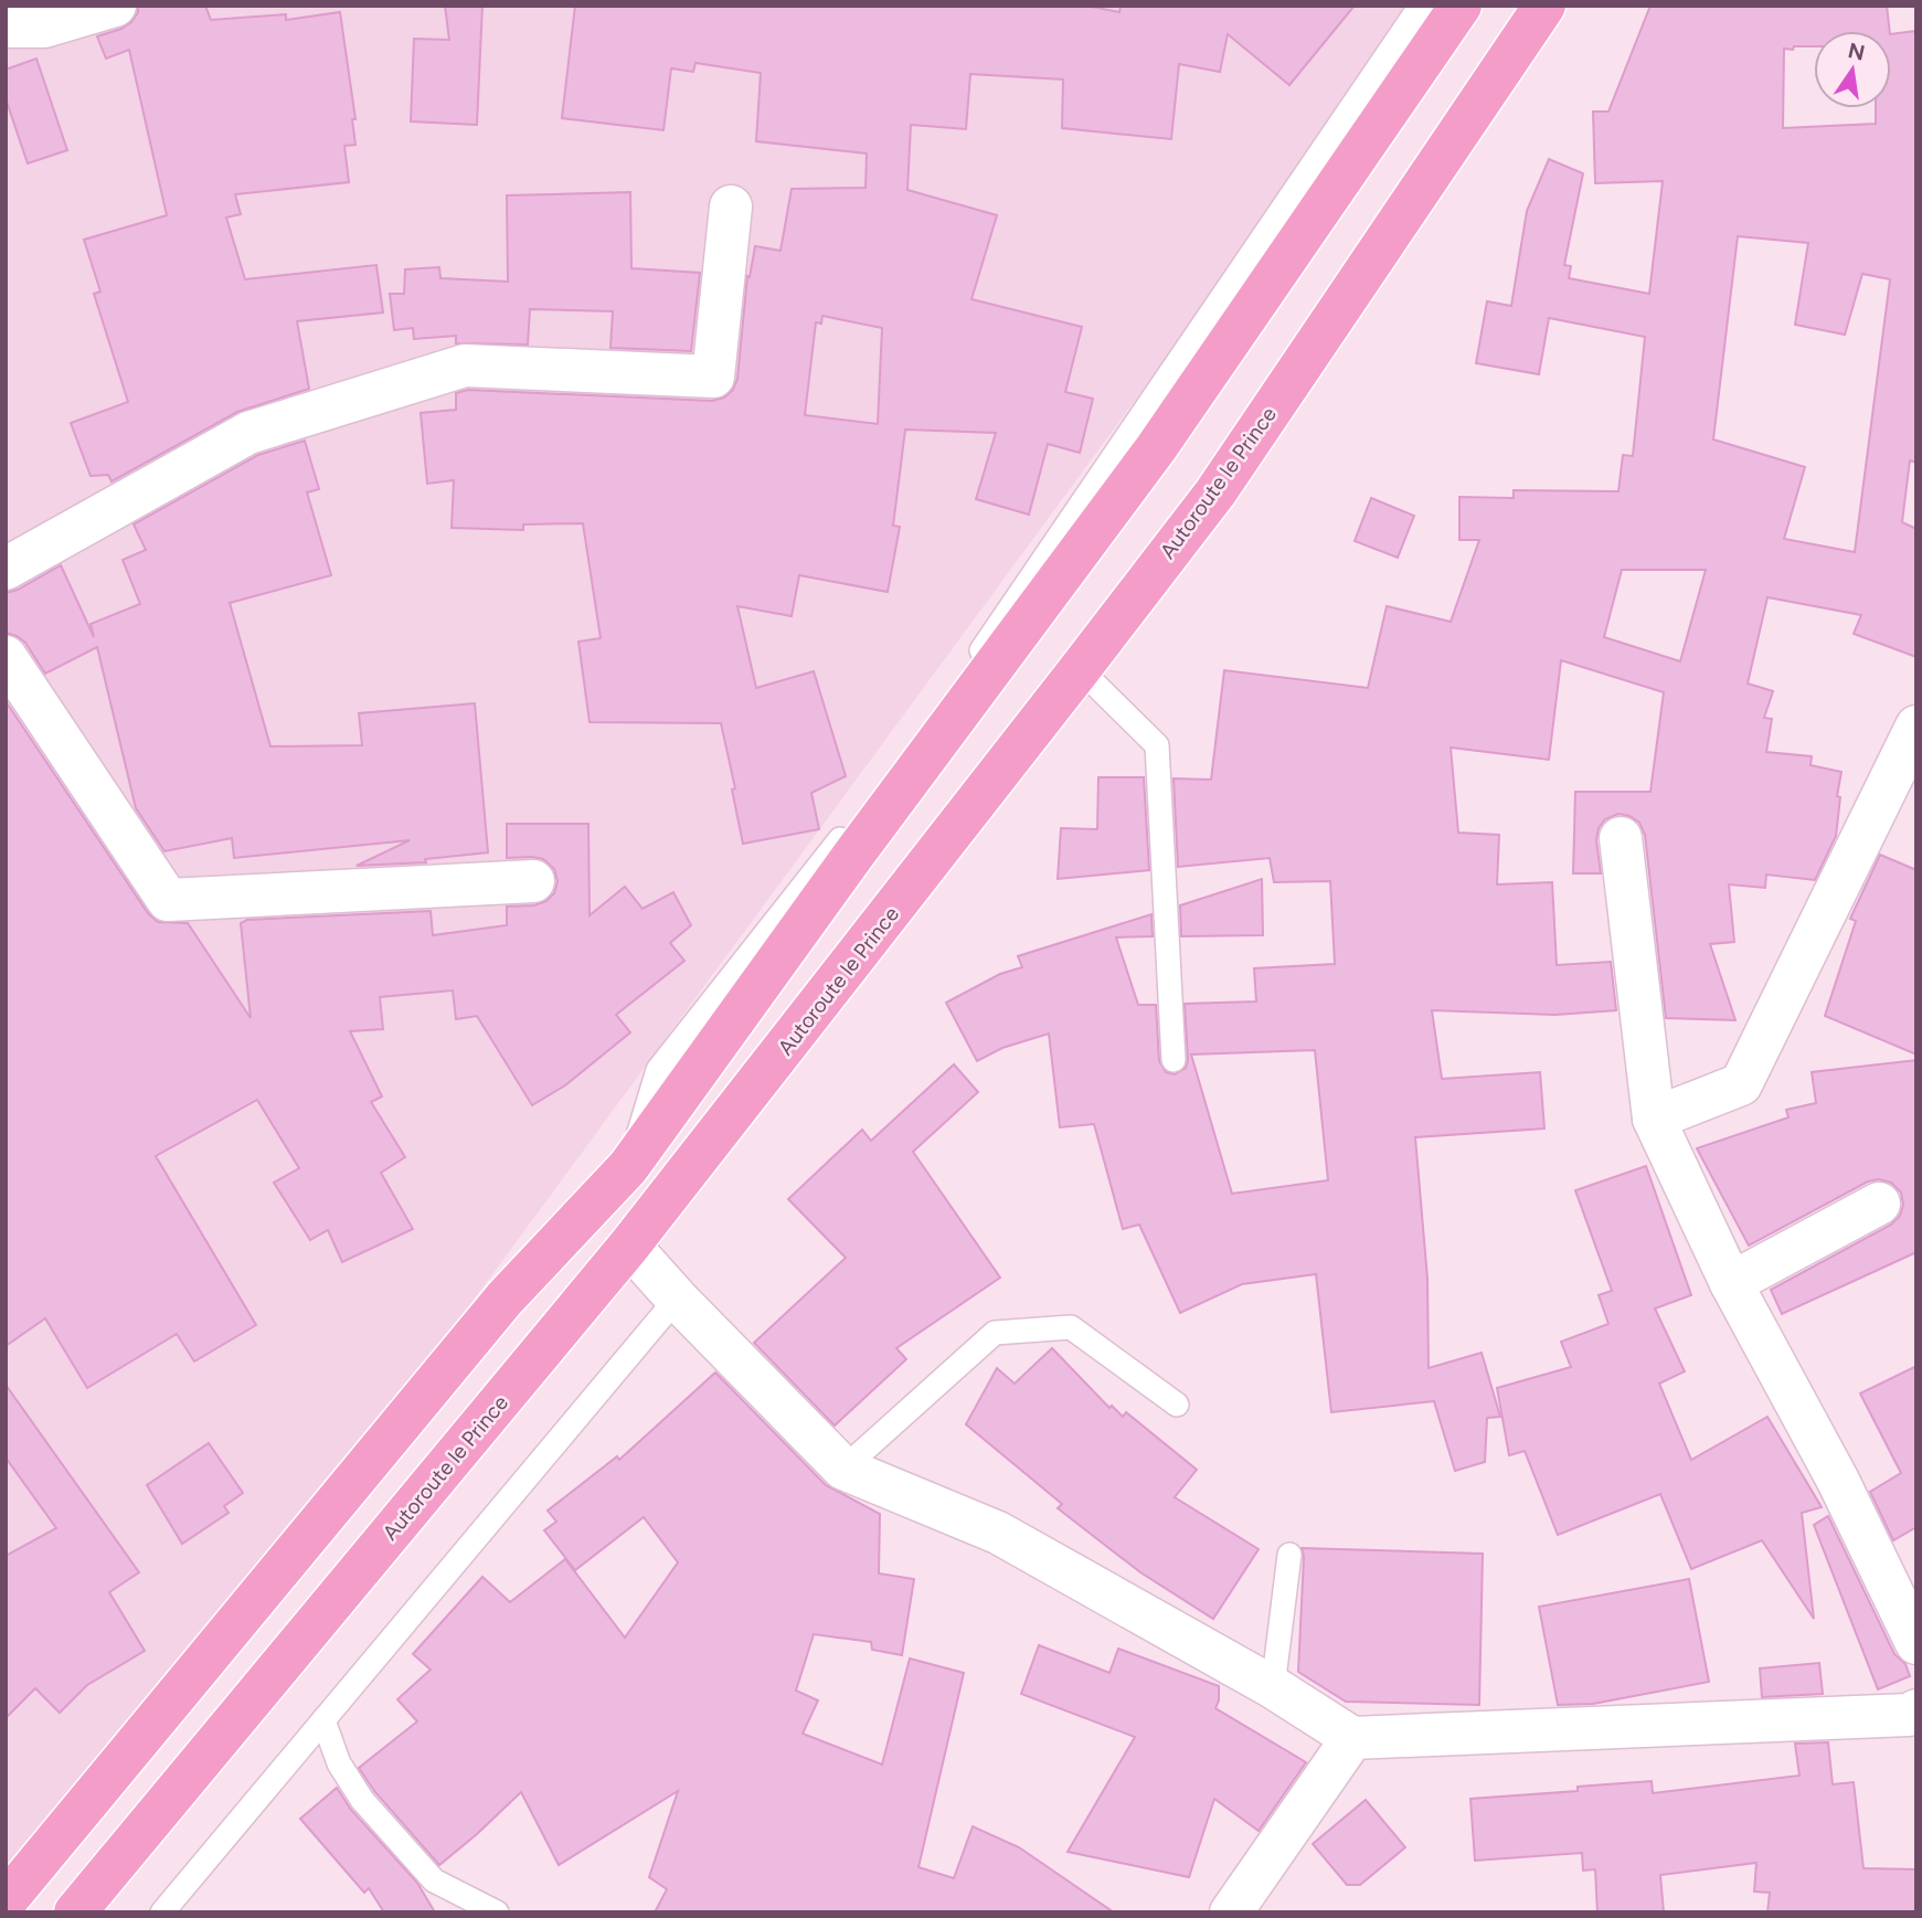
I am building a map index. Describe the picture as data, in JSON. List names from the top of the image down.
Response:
{
  "streets": {
    "main road": ["Autoroute le Prince"]
  },
  "north": "top"
}
